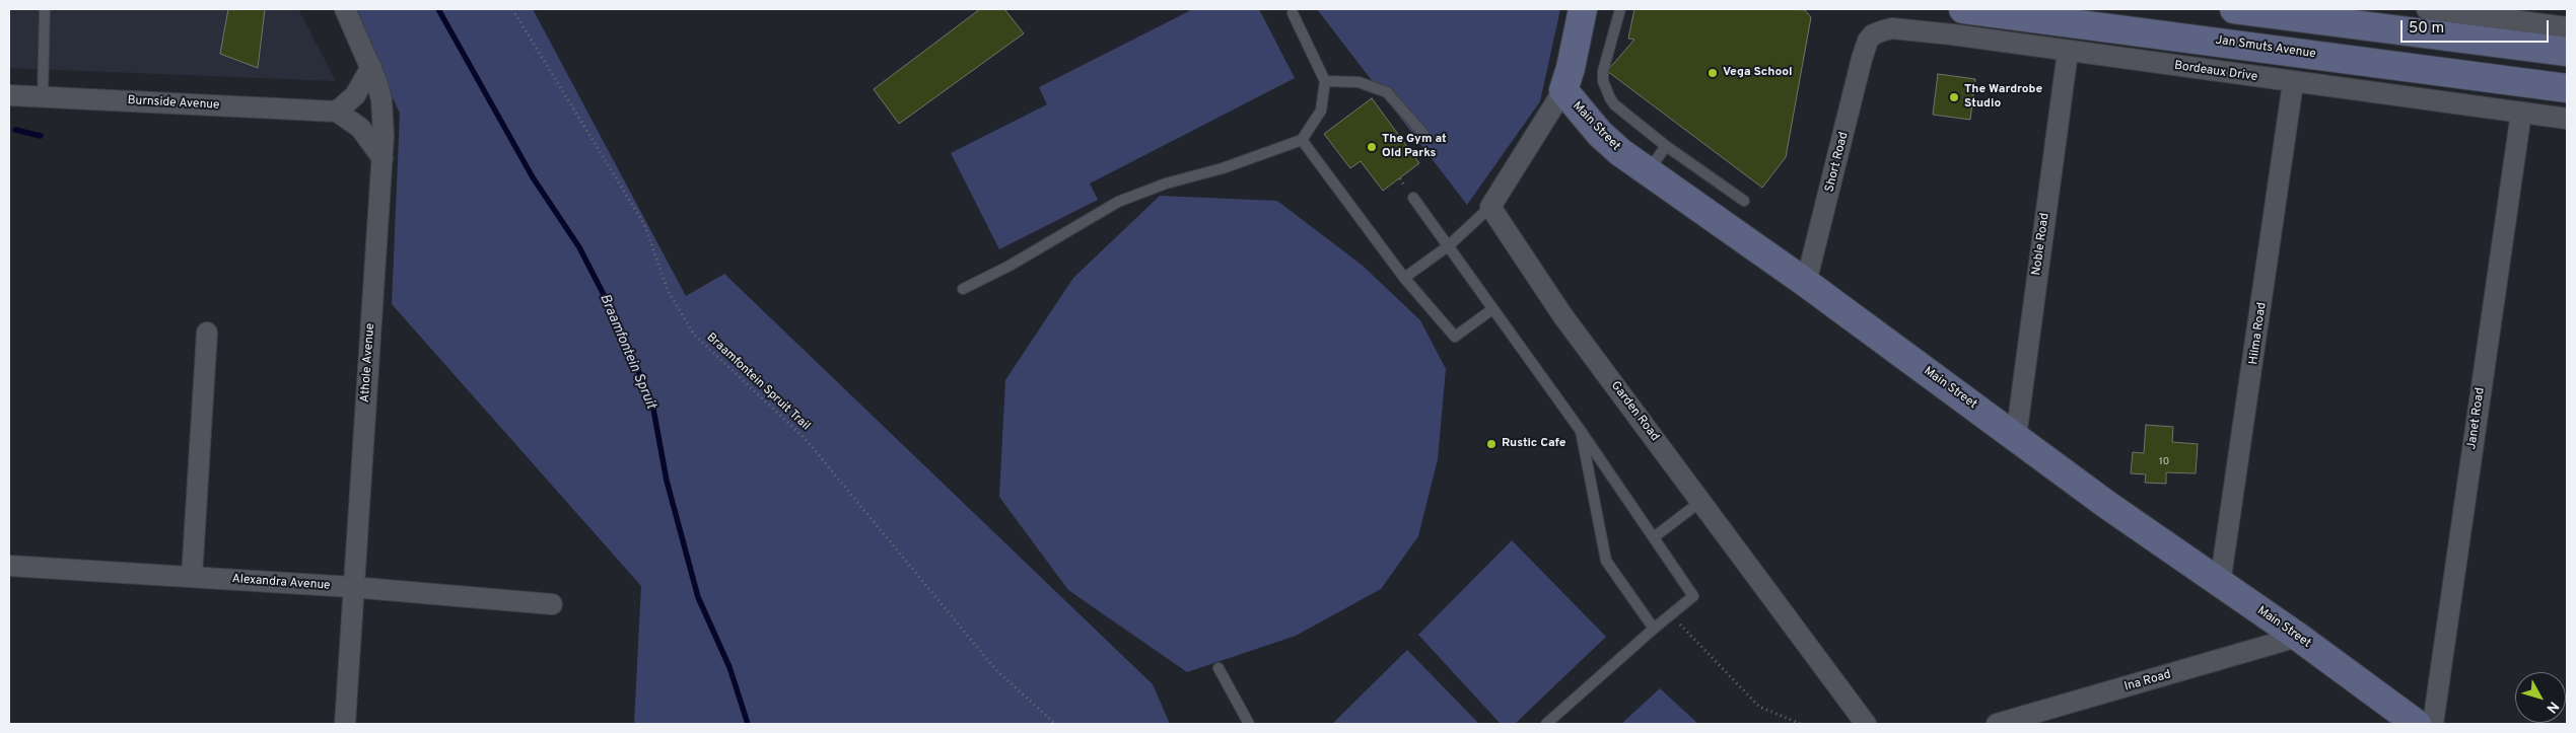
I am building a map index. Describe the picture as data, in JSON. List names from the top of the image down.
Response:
{
  "streets": {
    "street": [
      "Jan Smuts Avenue",
      "Bordeaux Drive",
      "Burnside Avenue",
      "Main Street",
      "Short Road",
      "Noble Road",
      "Hilma Road",
      "Athole Avenue",
      "Garden Road",
      "Janet Road",
      "Alexandra Avenue",
      "Ina Road"
    ],
    "path": ["Braamfontein Spruit Trail"]
  },
  "crossings": [
    ["Bordeaux Drive", "Short Road"],
    ["Bordeaux Drive", "Noble Road"],
    ["Bordeaux Drive", "Hilma Road"],
    ["Bordeaux Drive", "Janet Road"],
    ["Main Street", "Short Road"],
    ["Main Street", "Noble Road"],
    ["Main Street", "Hilma Road"],
    ["Main Street", "Ina Road"],
    ["Athole Avenue", "Alexandra Avenue"]
  ],
  "water": ["Braamfontein Spruit"],
  "places": [
    "Vega School",
    "The Wardrobe Studio",
    "The Gym at Old Parks",
    "Rustic Cafe"
  ],
  "house_numbers": ["10"],
  "scale_bar": "50 m",
  "north": "bottom right"
}
